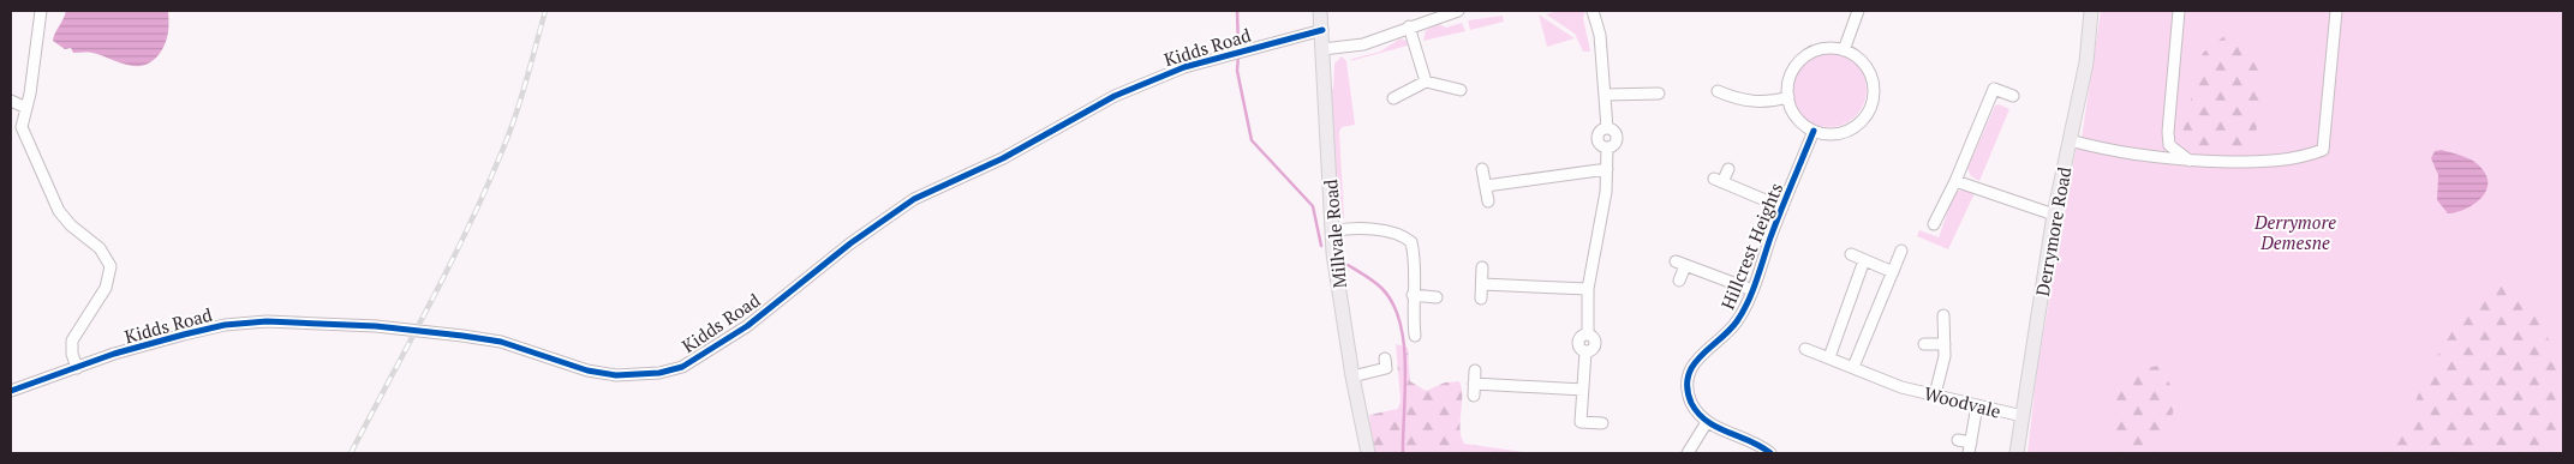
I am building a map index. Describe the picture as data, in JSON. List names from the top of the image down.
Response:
{
  "streets": {
    "main road": ["Derrymore Road", "Millvale Road"],
    "street": ["Kidds Road", "Hillcrest Heights", "Woodvale"]
  },
  "crossings": [
    ["Kidds Road", "Millvale Road"],
    ["Derrymore Road", "Woodvale"]
  ],
  "parks": ["Derrymore Demesne"]
}
